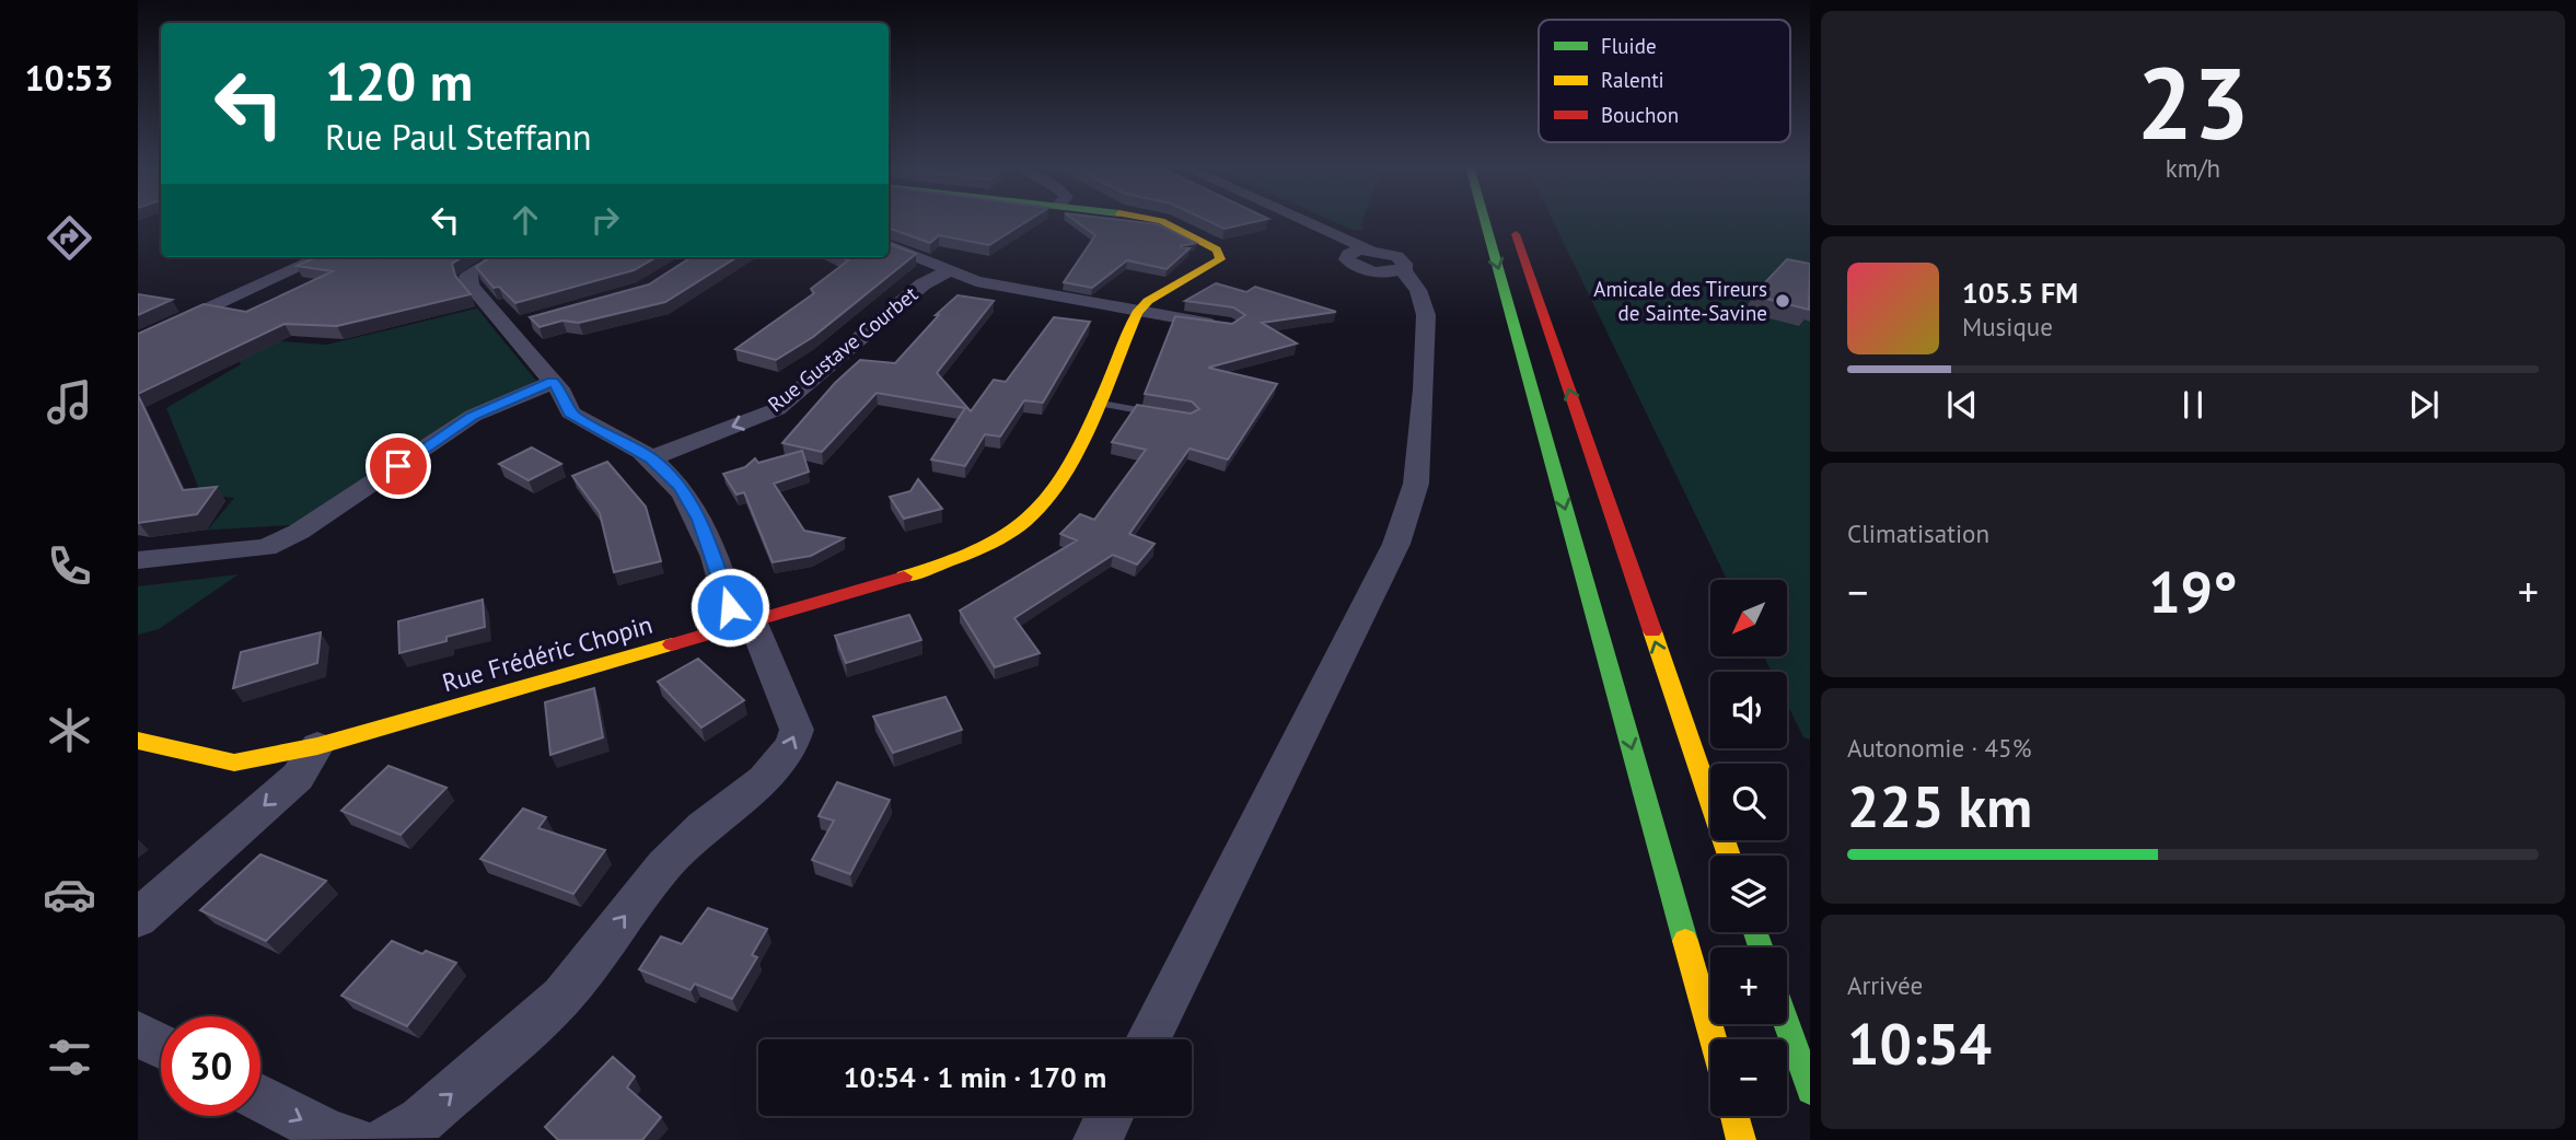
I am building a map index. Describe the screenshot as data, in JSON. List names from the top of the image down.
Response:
{
  "streets": {
    "main road": ["Rue Frédéric Chopin"],
    "street": ["Rue Gustave Courbet"]
  },
  "one_way": ["Rue Gustave Courbet"],
  "places": ["Amicale des Tireurs de Sainte-Savine"],
  "legend": ["Fluide", "Ralenti", "Bouchon"],
  "north": "bottom left",
  "page": {
    "tabs": "10:53",
    "tile": [
      ["23", "km/h"],
      "Climatisation",
      ["Autonomie · 45%", "225 km"],
      ["Arrivée", "10:54"]
    ],
    "turn": ["120 m", "Rue Paul Steffann"],
    "song": ["105.5 FM", "Musique"],
    "heat": ["−", "19°", "+"],
    "map_buttons": ["+", "−"],
    "limit": "30",
    "trip": "10:54 · 1 min · 170 m"
  }
}
